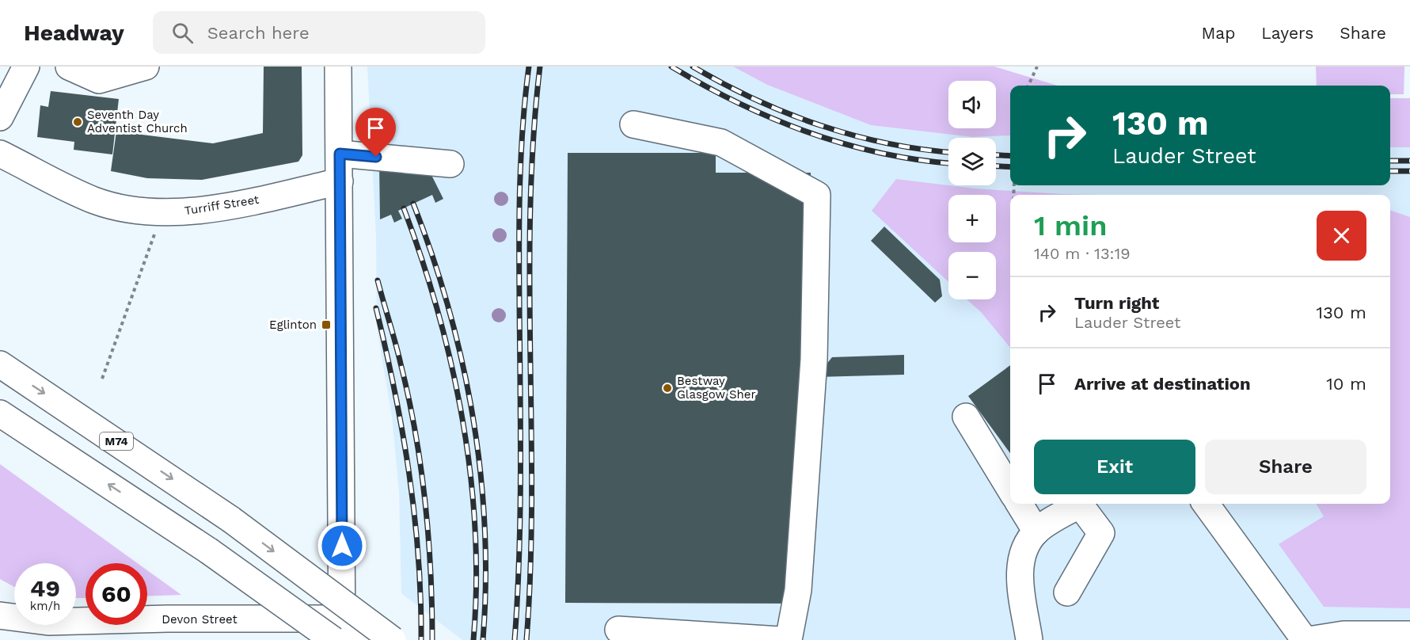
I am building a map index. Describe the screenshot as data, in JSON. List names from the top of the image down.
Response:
{
  "streets": {
    "main road": ["Turriff Street", "M74", "Devon Street"]
  },
  "places": {
    "other": ["Seventh Day Adventist Church", "Bestway Glasgow Sher"],
    "transit": ["Eglinton"]
  },
  "page": {
    "header": "Headway",
    "search": "Search here",
    "nav": ["Map", "Layers", "Share"],
    "map_buttons": ["+", "−"],
    "turn": ["130 m", "Lauder Street"],
    "heading": ["1 min", "140 m · 13:19"],
    "list": [
      {
        "name": "Turn right",
        "note": "Lauder Street",
        "value": "130 m"
      },
      {
        "name": "Arrive at destination",
        "value": "10 m"
      }
    ],
    "buttons": ["Exit", "Share"],
    "speed": "49 km/h",
    "limit": "60"
  }
}
